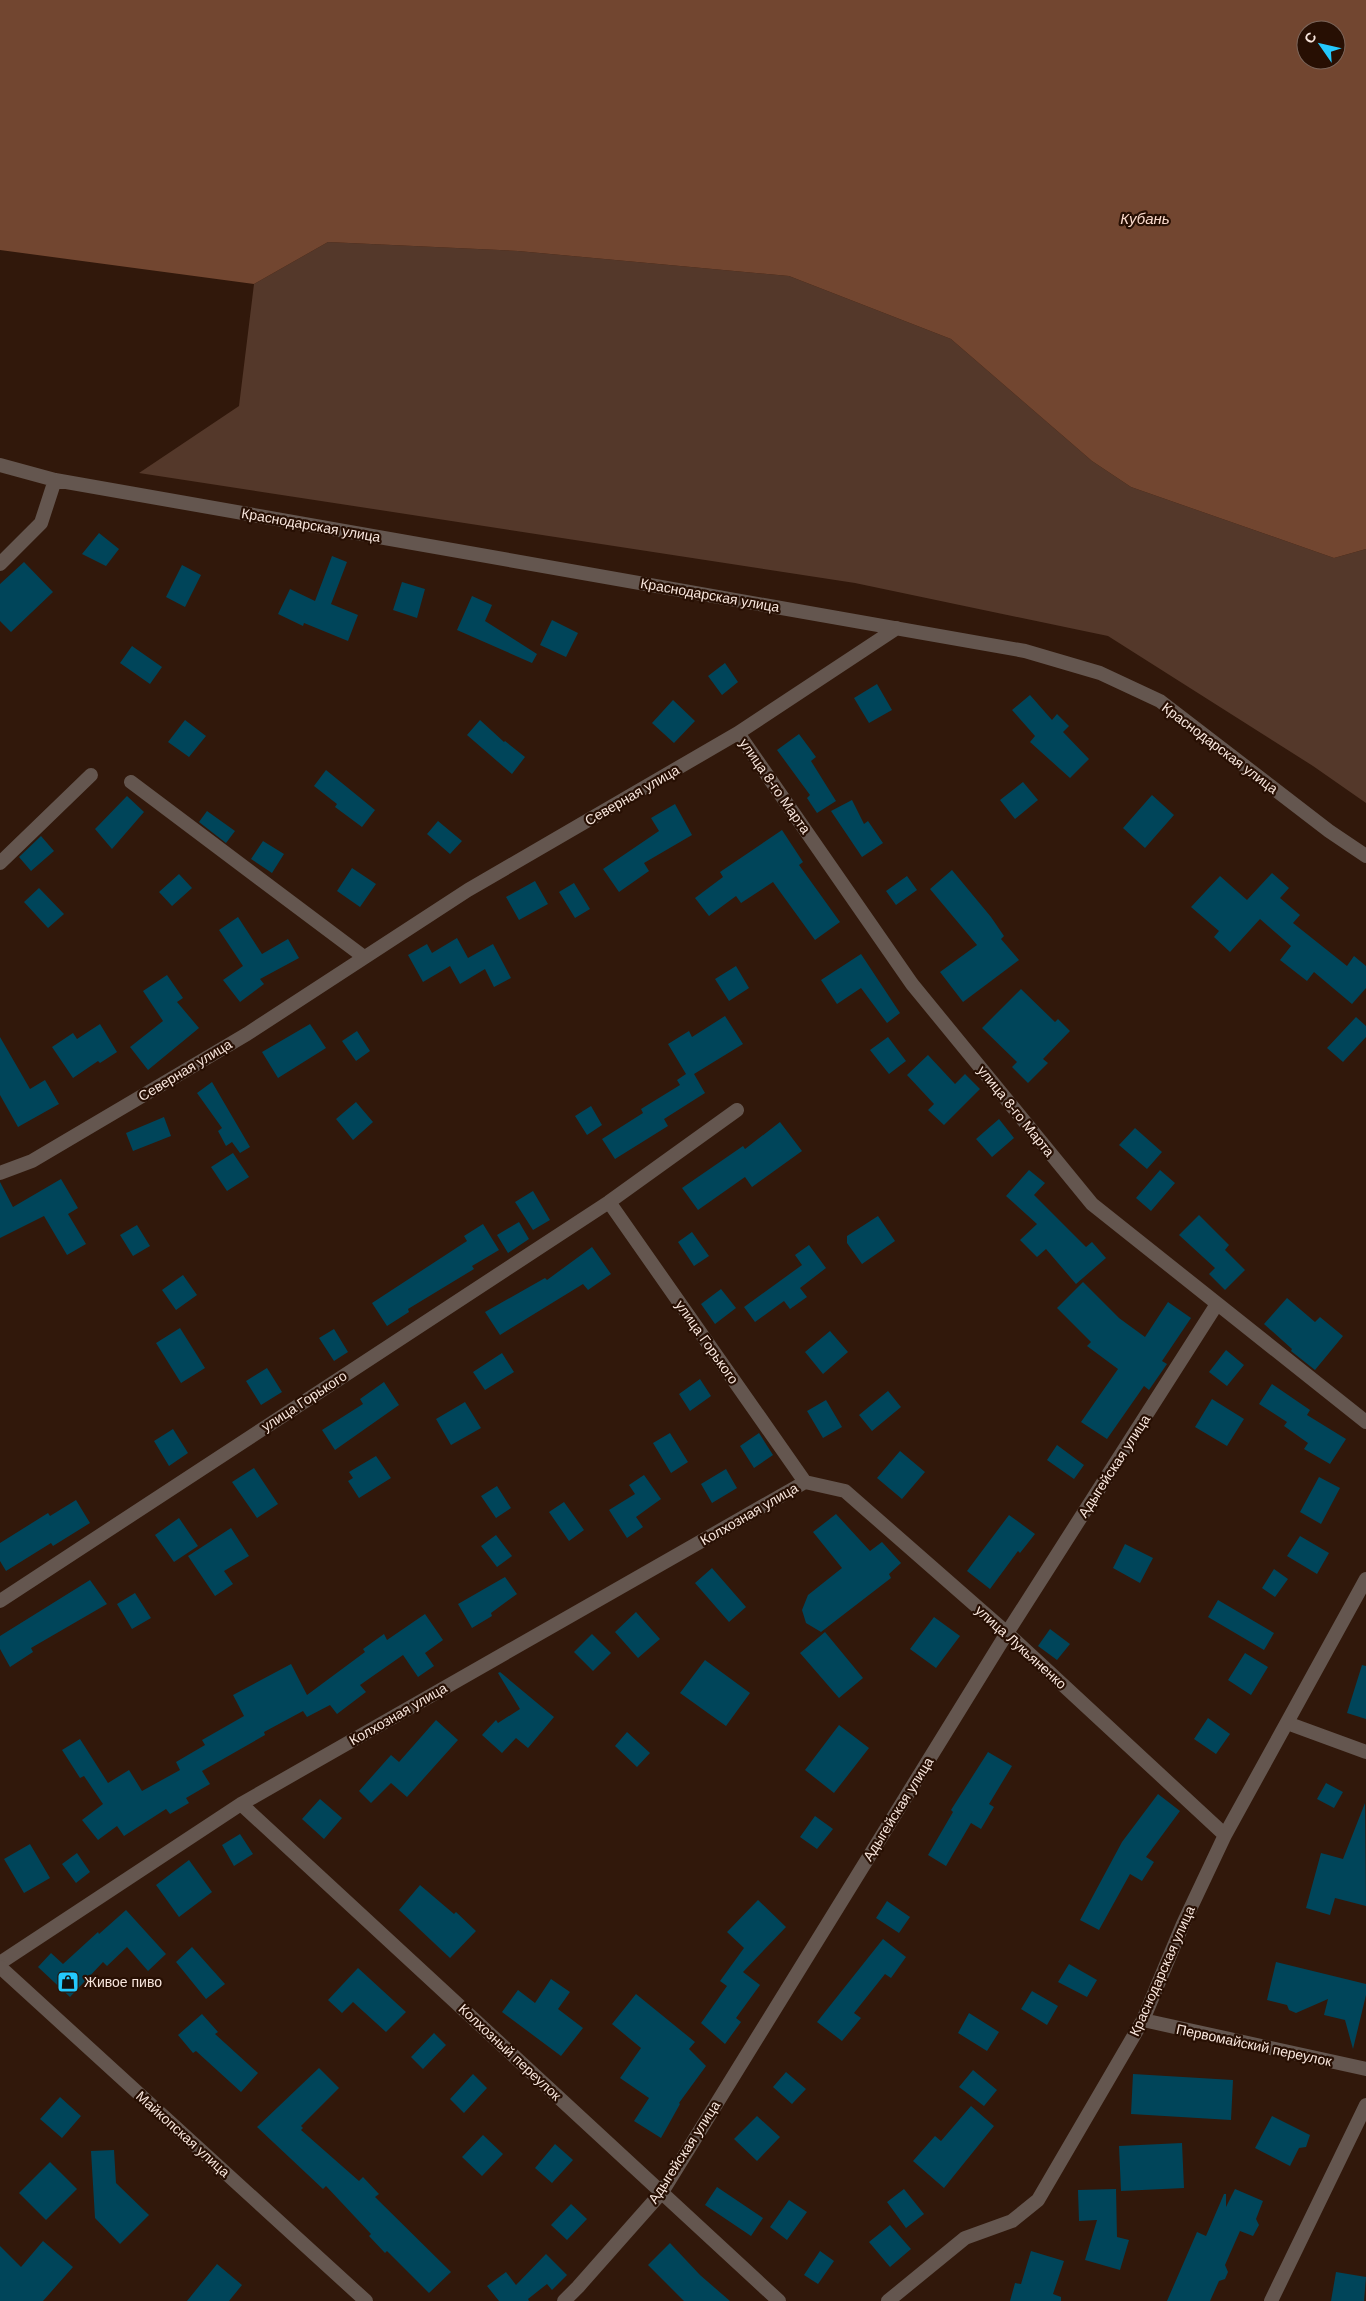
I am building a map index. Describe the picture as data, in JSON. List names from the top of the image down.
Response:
{
  "streets": {
    "street": [
      "Краснодарская улица",
      "улица 8-го Марта",
      "Северная улица",
      "улица Горького",
      "Адыгейская улица",
      "Колхозная улица",
      "улица Лукьяненко",
      "Первомайский переулок",
      "Колхозный переулок",
      "Майкопская улица"
    ]
  },
  "crossings": [
    ["Краснодарская улица", "Северная улица"],
    ["Краснодарская улица", "улица Лукьяненко"],
    ["Краснодарская улица", "Первомайский переулок"],
    ["улица 8-го Марта", "Северная улица"],
    ["улица 8-го Марта", "Адыгейская улица"],
    ["улица Горького", "Колхозная улица"],
    ["улица Горького", "улица Лукьяненко"],
    ["Адыгейская улица", "улица Лукьяненко"],
    ["Адыгейская улица", "Колхозный переулок"],
    ["Колхозная улица", "улица Лукьяненко"],
    ["Колхозная улица", "Колхозный переулок"]
  ],
  "water": ["Кубань"],
  "places": {
    "shop": ["Живое пиво"]
  },
  "north": "top left"
}
